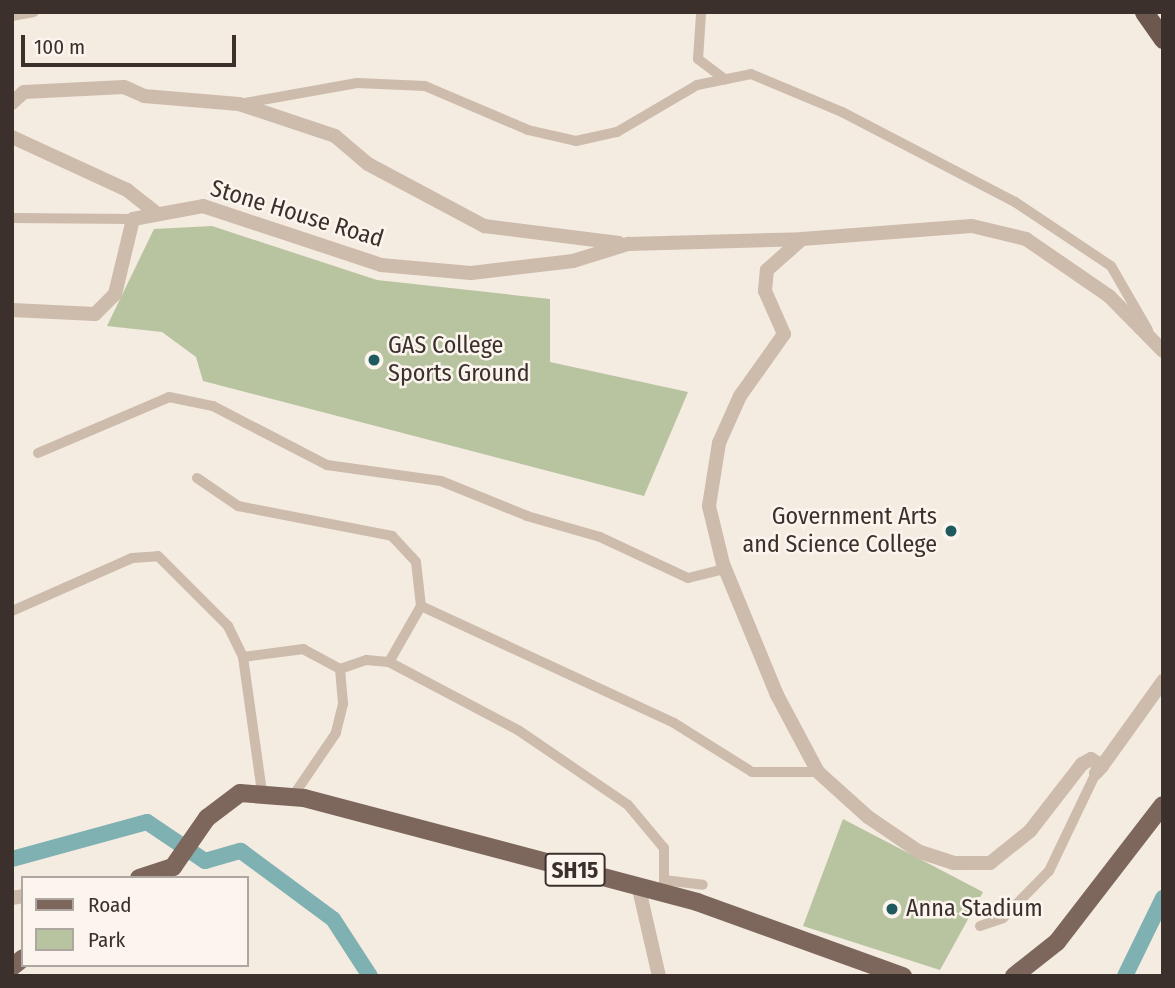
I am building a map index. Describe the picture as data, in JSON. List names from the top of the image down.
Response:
{
  "streets": {
    "main road": ["SH15"],
    "street": ["Stone House Road"]
  },
  "places": ["GAS College Sports Ground", "Government Arts and Science College", "Anna Stadium"],
  "legend": ["Road", "Park"],
  "scale_bar": "100 m"
}
